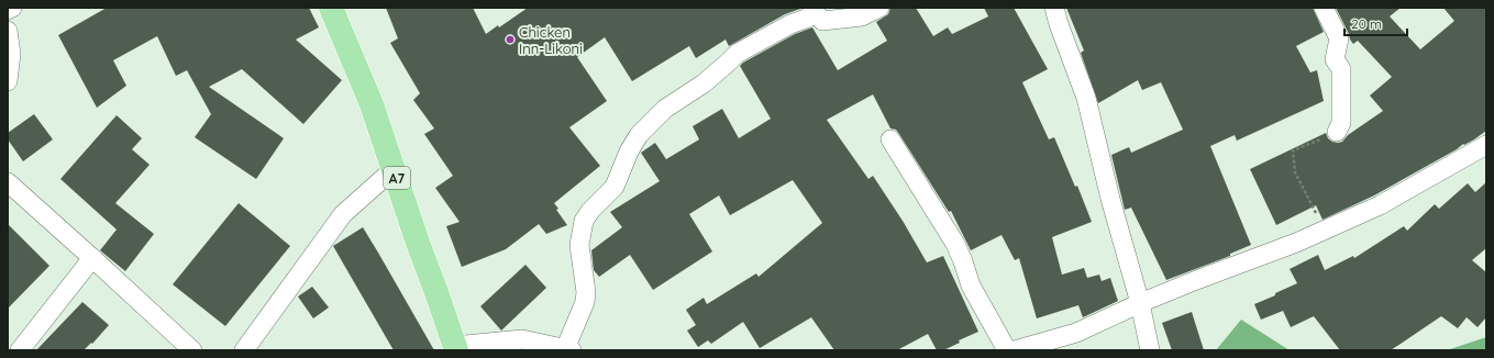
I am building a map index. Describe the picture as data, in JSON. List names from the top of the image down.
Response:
{
  "streets": {
    "highway": ["A7"]
  },
  "places": ["Chicken Inn-Likoni"],
  "scale_bar": "20 m"
}
